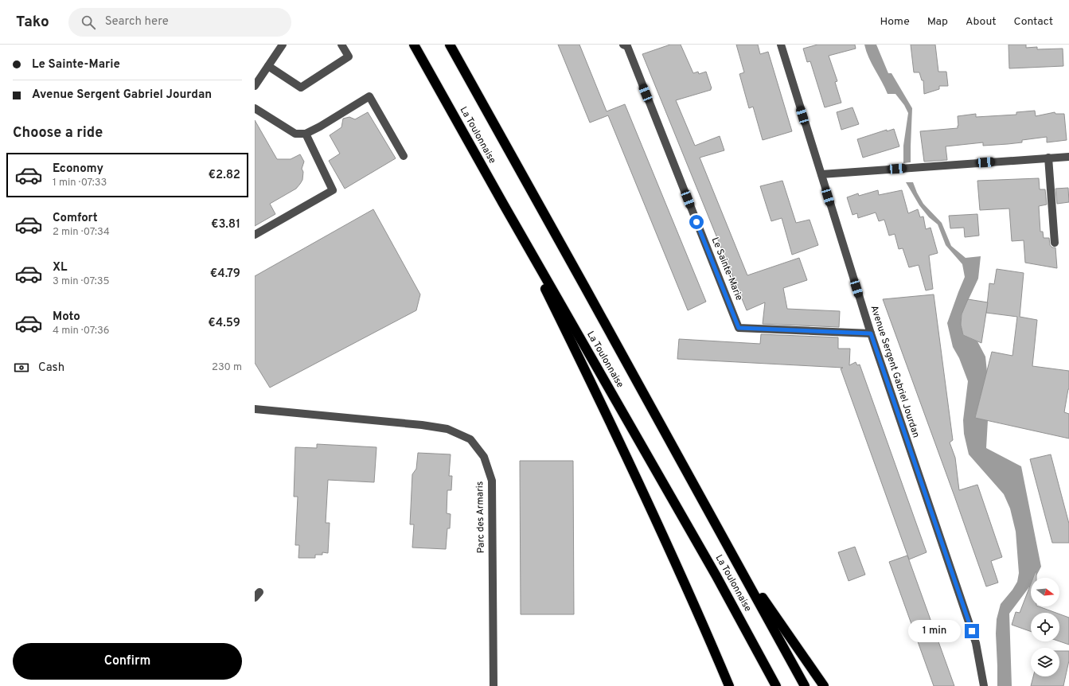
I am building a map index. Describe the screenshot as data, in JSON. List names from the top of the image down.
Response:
{
  "streets": {
    "highway": ["La Toulonnaise"],
    "street": ["Le Sainte-Marie", "Avenue Sergent Gabriel Jourdan", "Parc des Armaris"]
  },
  "crossings": [
    ["Le Sainte-Marie", "Avenue Sergent Gabriel Jourdan"]
  ],
  "north": "right",
  "page": {
    "header": "Tako",
    "search": "Search here",
    "nav": [
      "Home",
      "Map",
      "About",
      "Contact"
    ],
    "banner": ["Le Sainte-Marie", "Avenue Sergent Gabriel Jourdan"],
    "heading": "Choose a ride",
    "list": [
      {
        "name": "Economy",
        "note": "1 min · 07:33",
        "value": "€2.82"
      },
      {
        "name": "Comfort",
        "note": "2 min · 07:34",
        "value": "€3.81"
      },
      {
        "name": "XL",
        "note": "3 min · 07:35",
        "value": "€4.79"
      },
      {
        "name": "Moto",
        "note": "4 min · 07:36",
        "value": "€4.59"
      }
    ],
    "pay": ["Cash", "230 m"],
    "bubble": "1 min",
    "buttons": "Confirm"
  }
}
